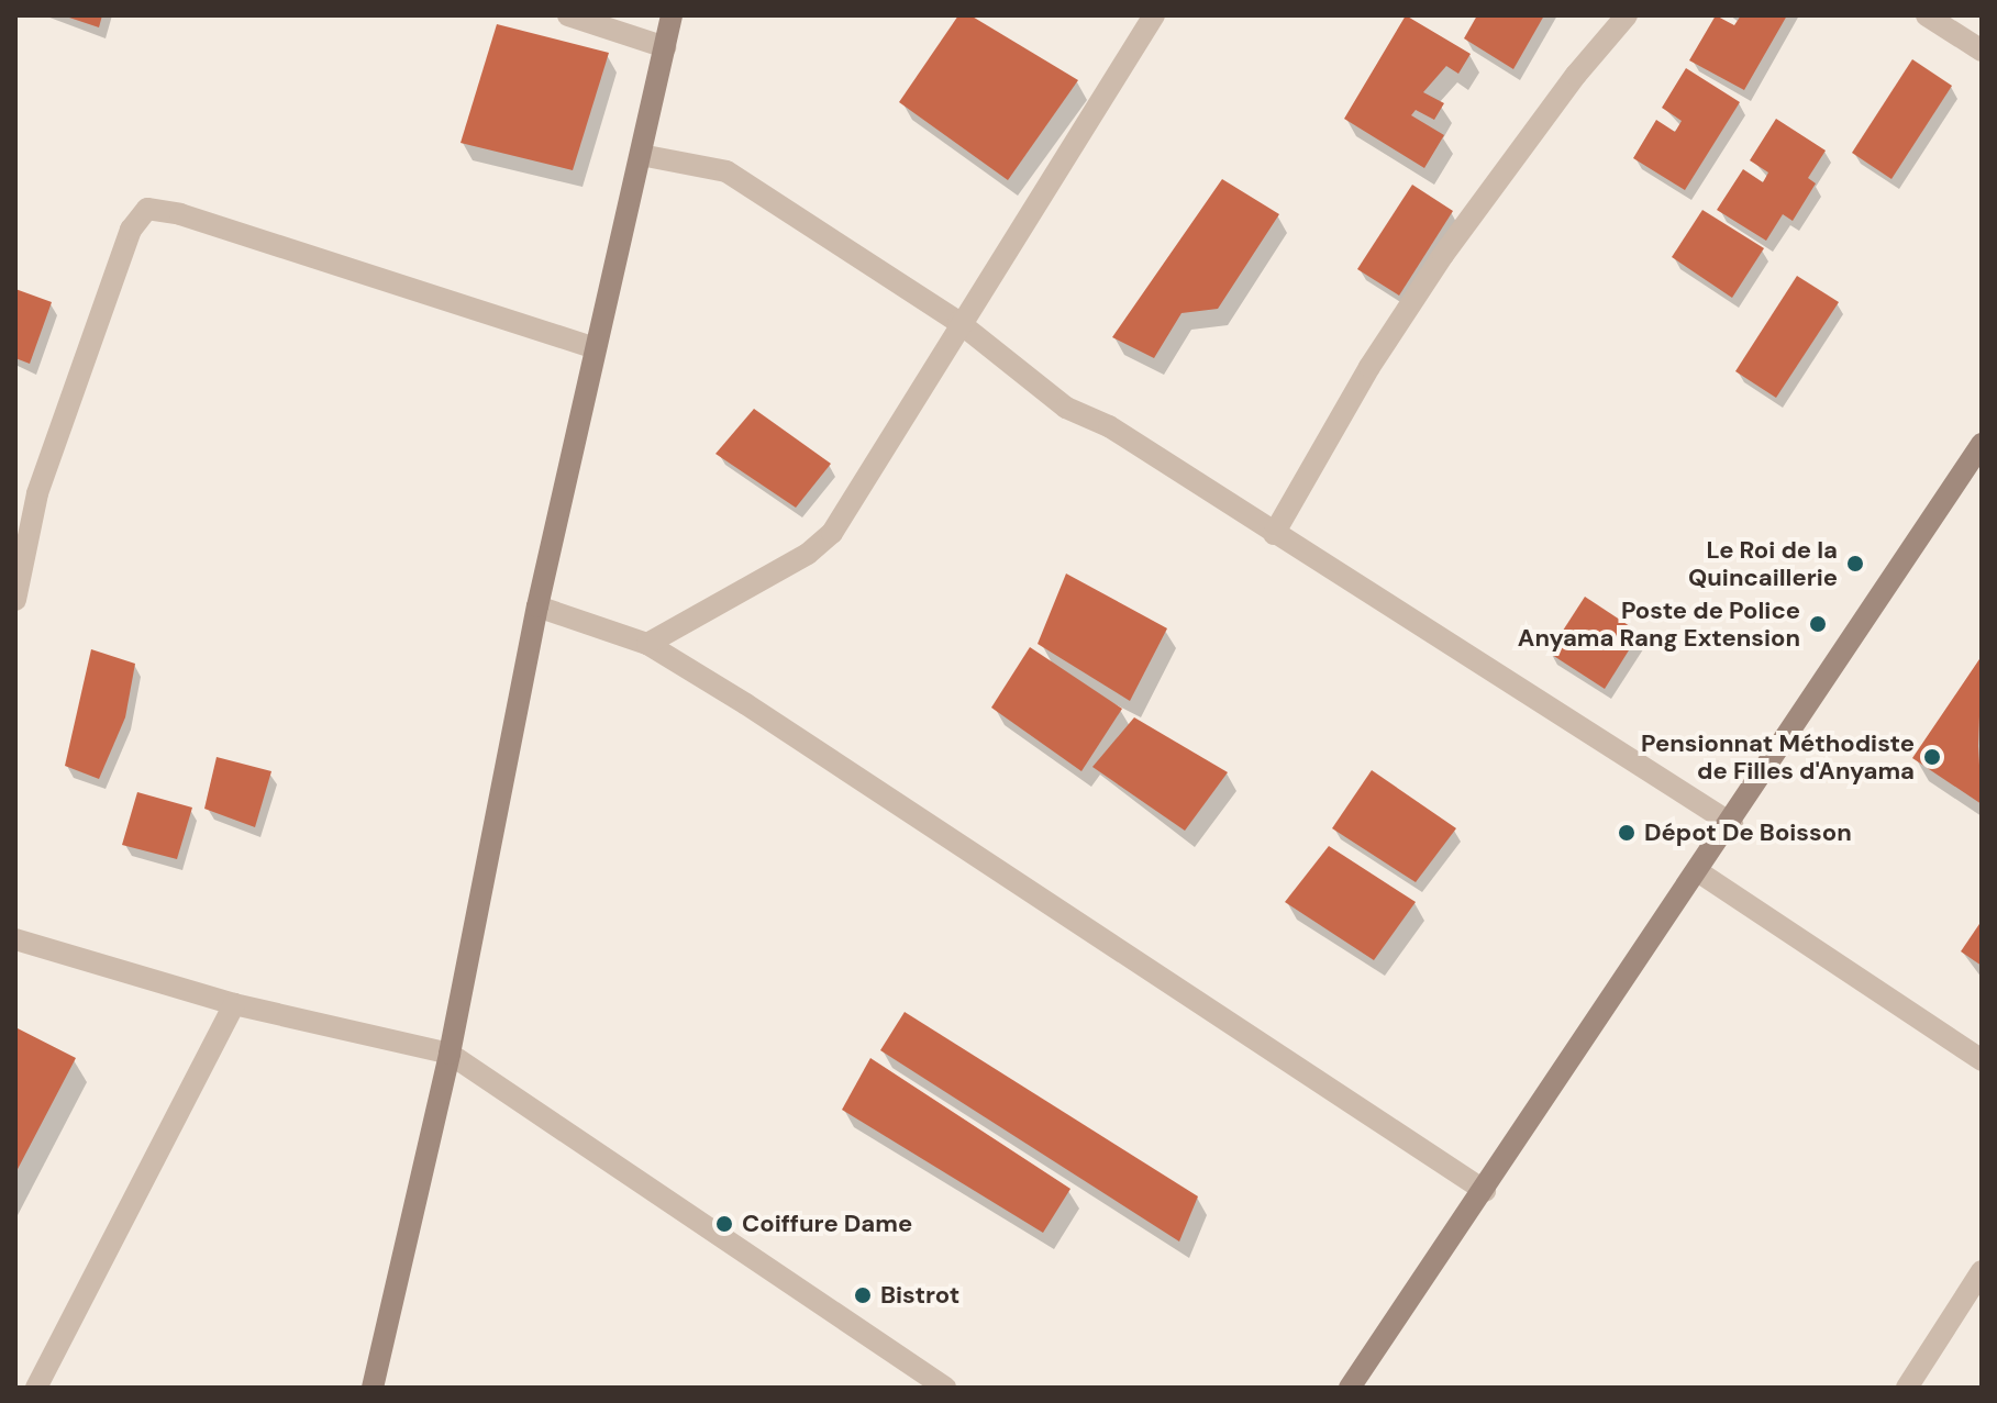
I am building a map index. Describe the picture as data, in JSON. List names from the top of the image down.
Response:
{
  "places": [
    "Le Roi de la Quincaillerie",
    "Poste de Police Anyama Rang Extension",
    "Pensionnat Méthodiste de Filles d'Anyama",
    "Dépot De Boisson",
    "Coiffure Dame",
    "Bistrot"
  ]
}
